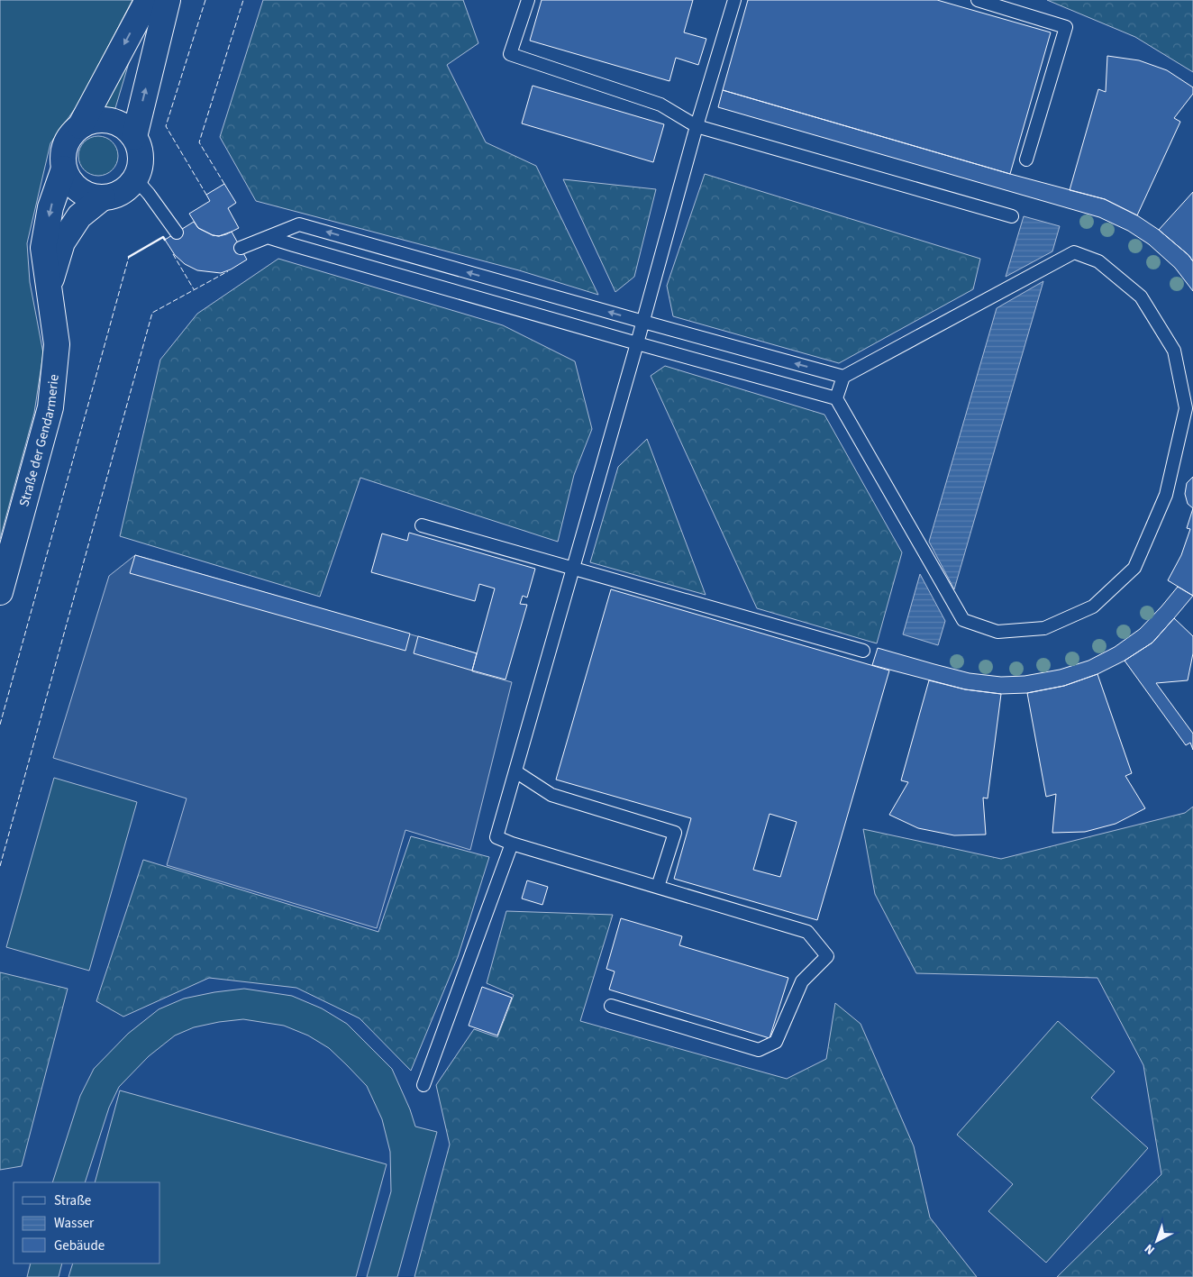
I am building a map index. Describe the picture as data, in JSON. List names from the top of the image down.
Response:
{
  "streets": {
    "street": ["Straße der Gendarmerie"]
  },
  "legend": ["Straße", "Wasser", "Gebäude"],
  "north": "bottom left"
}
